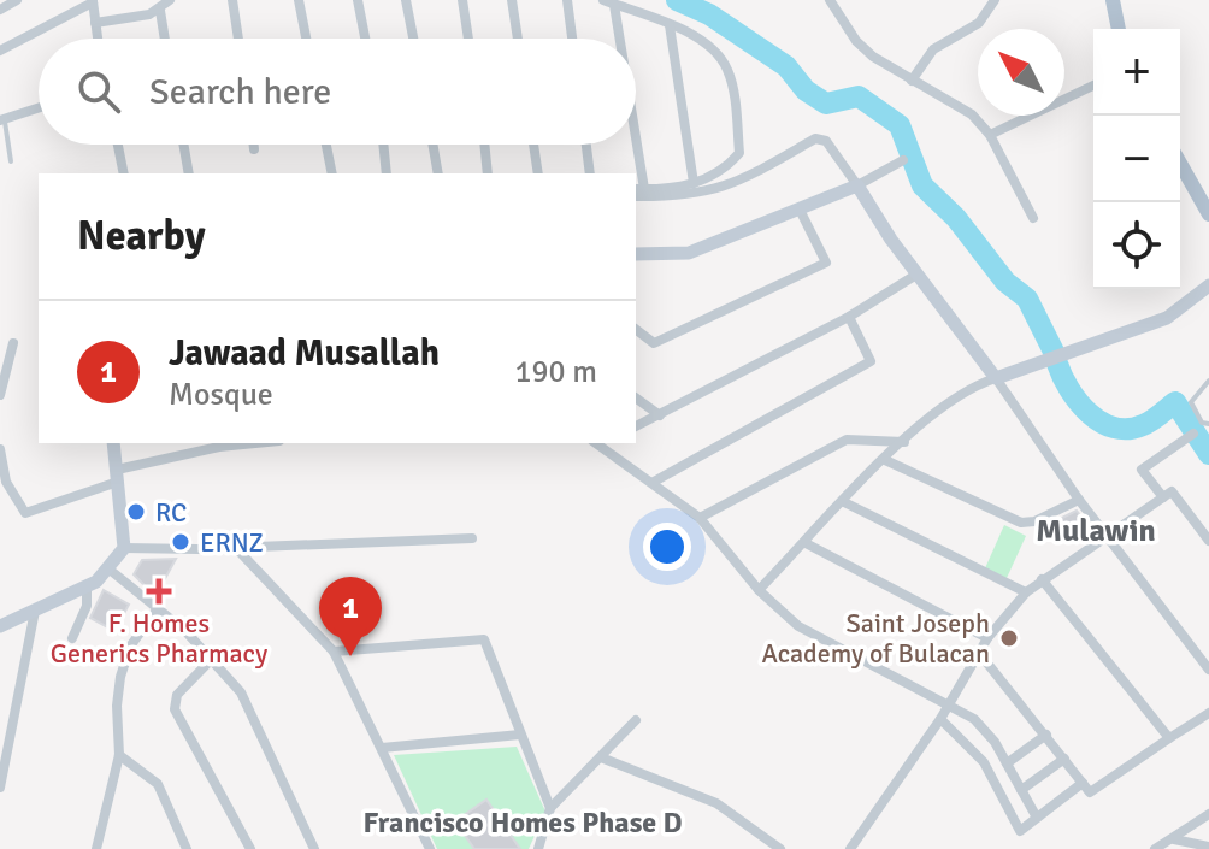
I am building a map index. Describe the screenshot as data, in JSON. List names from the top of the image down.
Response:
{
  "districts": ["Mulawin", "Francisco Homes Phase D"],
  "places": {
    "other": ["RC", "ERNZ", "Saint Joseph Academy of Bulacan"],
    "health": ["F. Homes Generics Pharmacy"]
  },
  "north": "top left",
  "page": {
    "map_buttons": ["+", "−"],
    "search": "Search here",
    "heading": "Nearby",
    "list": [
      {
        "mark": "1",
        "name": "Jawaad Musallah",
        "note": "Mosque",
        "value": "190 m"
      }
    ],
    "pins": "1"
  }
}
